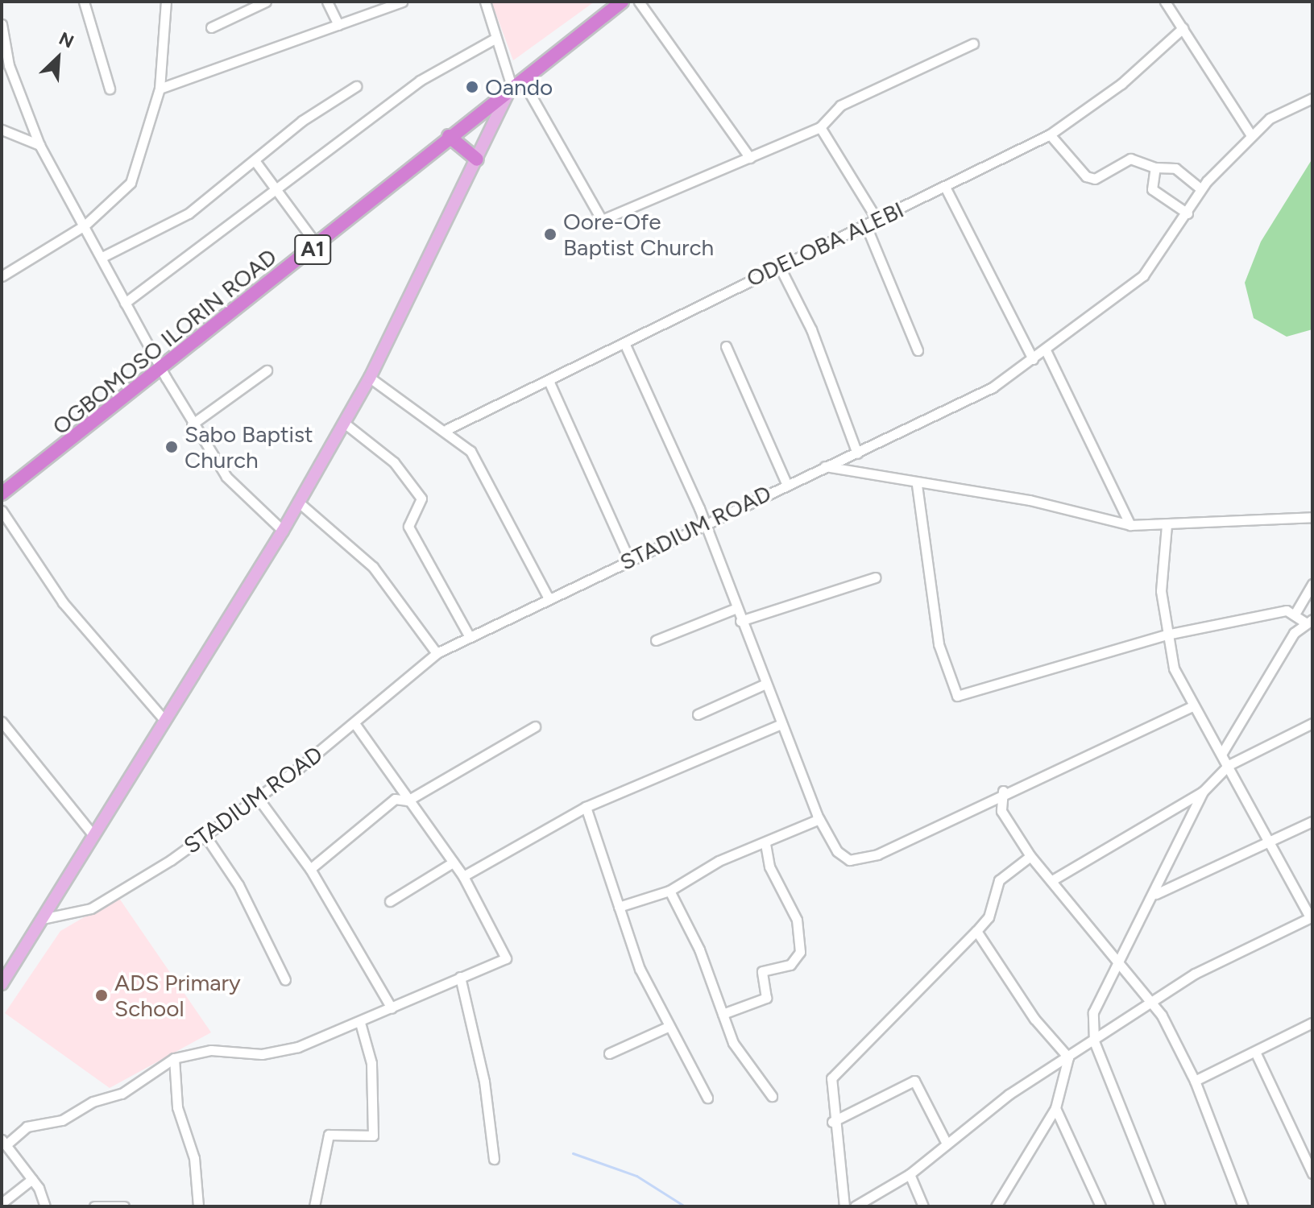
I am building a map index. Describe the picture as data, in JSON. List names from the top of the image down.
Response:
{
  "streets": {
    "highway": ["A1", "OGBOMOSO ILORIN ROAD"],
    "street": ["ODELOBA ALEBI", "STADIUM ROAD"]
  },
  "places": [
    "Oando",
    "Oore-Ofe Baptist Church",
    "Sabo Baptist Church",
    "ADS Primary School"
  ],
  "north": "top right"
}
